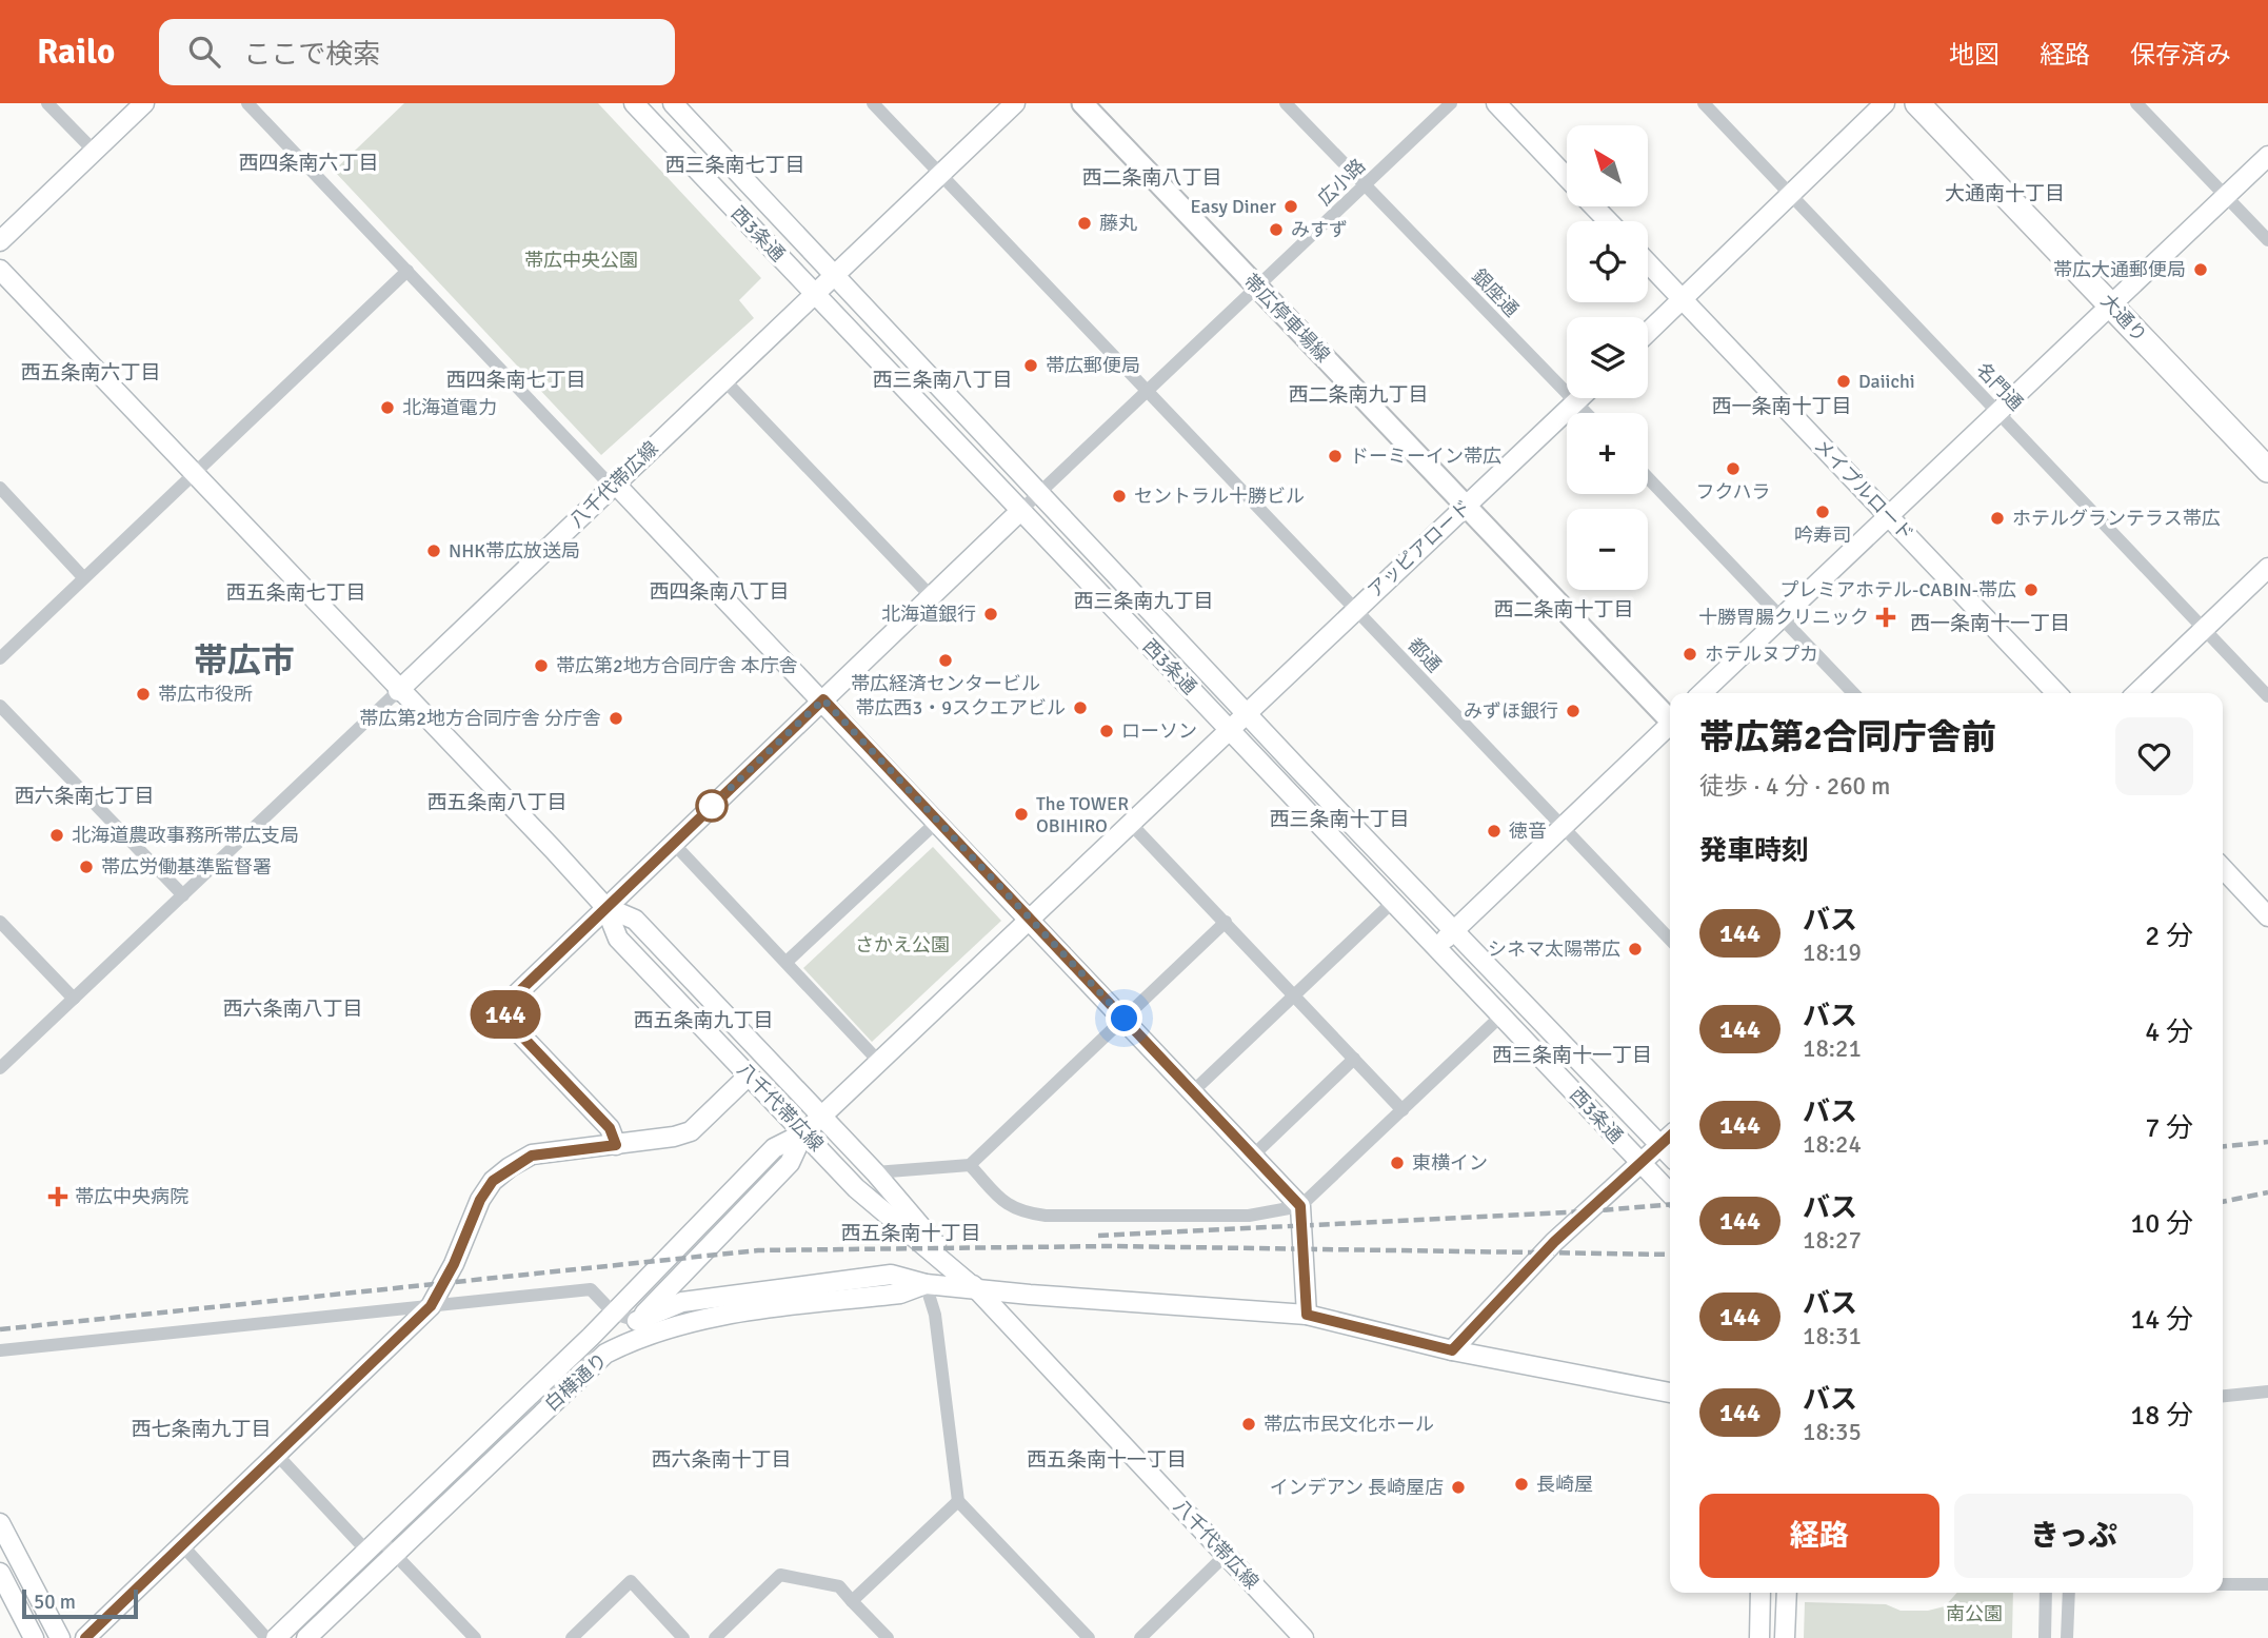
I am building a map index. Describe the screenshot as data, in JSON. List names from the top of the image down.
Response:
{
  "streets": {
    "highway": ["大通り"],
    "main road": ["帯広停車場線"],
    "street": [
      "広小路",
      "西3条通",
      "銀座通",
      "名門通",
      "八千代帯広線",
      "メイプルロード",
      "アッピアロード",
      "都通",
      "白樺通り"
    ]
  },
  "crossings": [
    ["広小路", "西3条通"],
    ["広小路", "銀座通"],
    ["広小路", "帯広停車場線"],
    ["広小路", "都通"],
    ["西3条通", "八千代帯広線"],
    ["西3条通", "アッピアロード"],
    ["銀座通", "アッピアロード"],
    ["帯広停車場線", "アッピアロード"],
    ["八千代帯広線", "アッピアロード"],
    ["八千代帯広線", "都通"],
    ["八千代帯広線", "白樺通り"],
    ["アッピアロード", "都通"]
  ],
  "districts": [
    "西四条南六丁目",
    "西三条南七丁目",
    "西二条南八丁目",
    "大通南十丁目",
    "西五条南六丁目",
    "西四条南七丁目",
    "西三条南八丁目",
    "西二条南九丁目",
    "西一条南十丁目",
    "西四条南八丁目",
    "西五条南七丁目",
    "西三条南九丁目",
    "西二条南十丁目",
    "西一条南十一丁目",
    "帯広市",
    "西六条南七丁目",
    "西五条南八丁目",
    "西三条南十丁目",
    "西六条南八丁目",
    "西五条南九丁目",
    "西三条南十一丁目",
    "西五条南十丁目",
    "西七条南九丁目",
    "西六条南十丁目",
    "西五条南十一丁目"
  ],
  "parks": ["帯広中央公園", "さかえ公園", "南公園"],
  "places": {
    "other": [
      "Easy Diner",
      "藤丸",
      "みすず",
      "帯広大通郵便局",
      "帯広郵便局",
      "Daiichi",
      "北海道電力",
      "ドーミーイン帯広",
      "フクハラ",
      "セントラル十勝ビル",
      "吟寿司",
      "ホテルグランテラス帯広",
      "NHK帯広放送局",
      "プレミアホテル-CABIN-帯広",
      "北海道銀行",
      "ホテルヌプカ",
      "帯広経済センタービル",
      "帯広第2地方合同庁舎 本庁舎",
      "帯広市役所",
      "帯広西3・9スクエアビル",
      "みずほ銀行",
      "帯広第2地方合同庁舎 分庁舎",
      "ローソン",
      "The TOWER OBIHIRO",
      "徳音",
      "北海道農政事務所帯広支局",
      "帯広労働基準監督署",
      "シネマ太陽帯広",
      "東横イン",
      "帯広市民文化ホール",
      "長崎屋",
      "インデアン 長崎屋店"
    ],
    "health": ["十勝胃腸クリニック", "帯広中央病院"]
  },
  "lines": ["bus line 144"],
  "scale_bar": "50 m",
  "north": "top left",
  "page": {
    "header": "Railo",
    "search": "ここで検索",
    "nav": ["地図", "経路", "保存済み"],
    "on_map": "144",
    "map_buttons": ["+", "−"],
    "heading": [
      ["帯広第2合同庁舎前", "徒歩 · 4 分 · 260 m"],
      "発車時刻"
    ],
    "list": [
      {
        "mark": "144",
        "name": "バス",
        "note": "18:19",
        "value": "2 分"
      },
      {
        "mark": "144",
        "name": "バス",
        "note": "18:21",
        "value": "4 分"
      },
      {
        "mark": "144",
        "name": "バス",
        "note": "18:24",
        "value": "7 分"
      },
      {
        "mark": "144",
        "name": "バス",
        "note": "18:27",
        "value": "10 分"
      },
      {
        "mark": "144",
        "name": "バス",
        "note": "18:31",
        "value": "14 分"
      },
      {
        "mark": "144",
        "name": "バス",
        "note": "18:35",
        "value": "18 分"
      }
    ],
    "buttons": ["経路", "きっぷ"],
    "scale": "50 m"
  }
}
